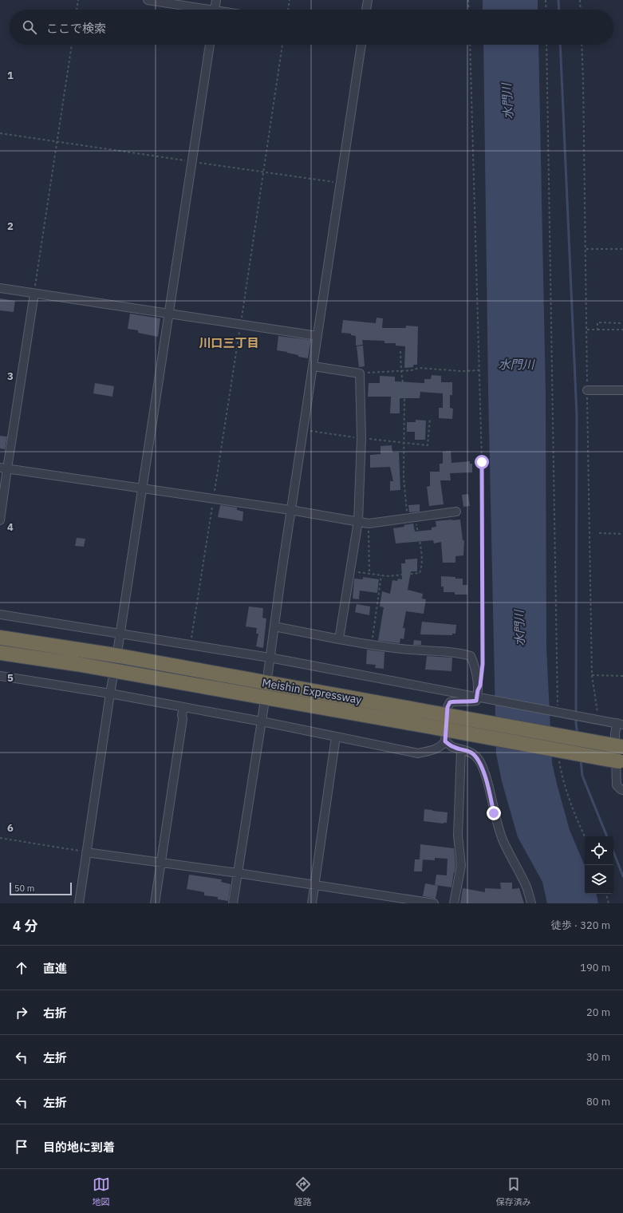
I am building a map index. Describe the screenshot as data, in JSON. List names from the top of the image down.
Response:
{
  "streets": {
    "highway": ["Meishin Expressway"]
  },
  "districts": ["川口三丁目"],
  "water": ["水門川"],
  "scale_bar": "50 m",
  "page": {
    "search": "ここで検索",
    "scale": "50 m",
    "heading": ["4 分", "徒歩 · 320 m"],
    "list": [
      ["直進", "190 m"],
      ["右折", "20 m"],
      ["左折", "30 m"],
      ["左折", "80 m"],
      "目的地に到着"
    ],
    "nav": ["地図", "経路", "保存済み"]
  },
  "grid": {
    "rows": [
      "1",
      "2",
      "3",
      "4",
      "5",
      "6"
    ]
  }
}
